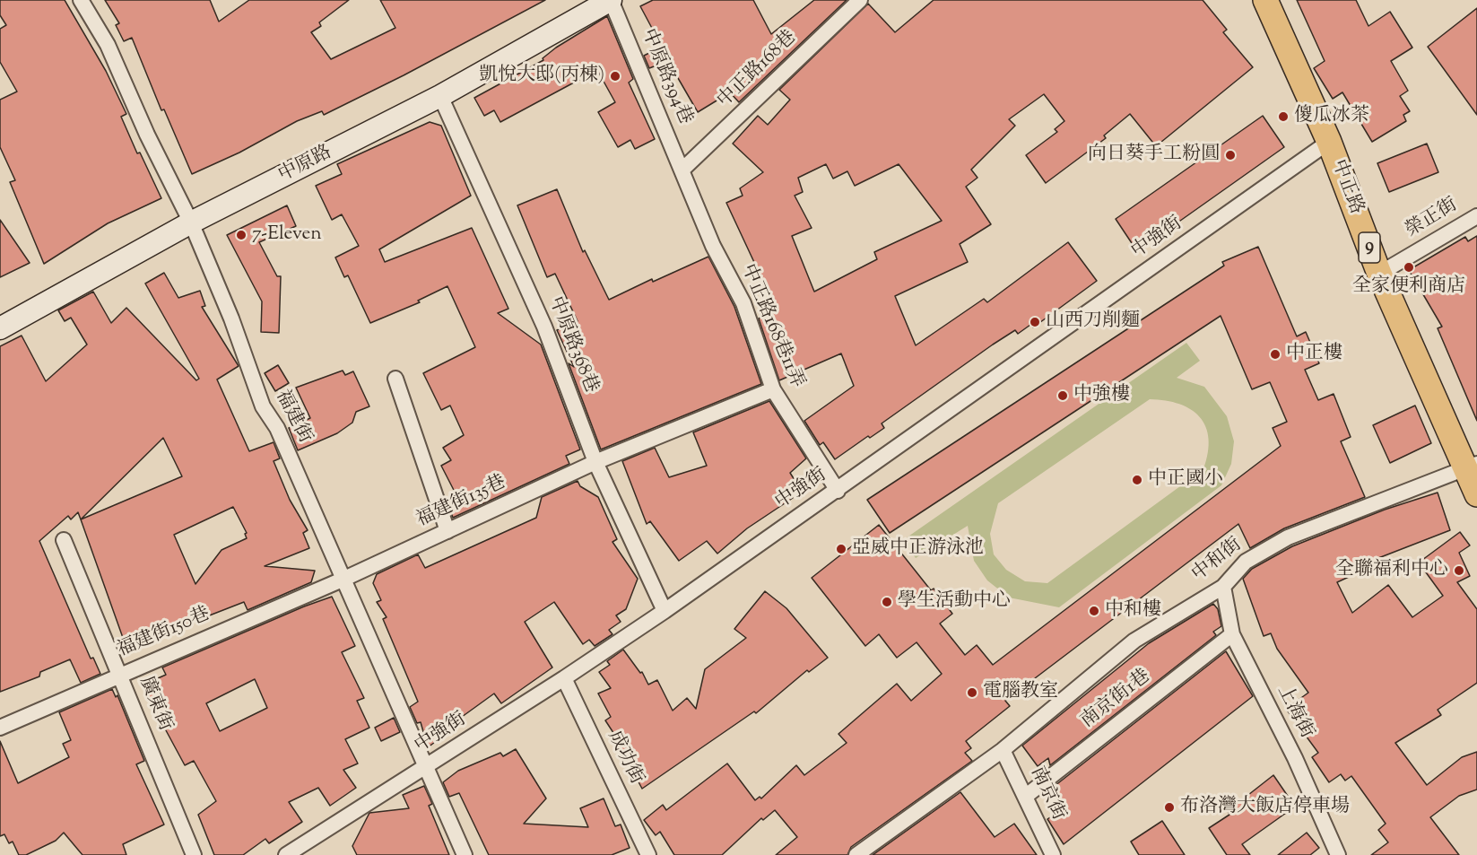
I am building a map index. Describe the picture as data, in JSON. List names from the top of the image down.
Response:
{
  "streets": {
    "main road": ["中正路", "9"],
    "street": [
      "中正路168巷",
      "中原路394巷",
      "中原路",
      "榮正街",
      "中強街",
      "中正路168巷11弄",
      "中原路368巷",
      "福建街",
      "福建街135巷",
      "中和街",
      "福建街150巷",
      "南京街1巷",
      "廣東街",
      "上海街",
      "成功街",
      "南京街"
    ]
  },
  "crossings": [
    ["中正路168巷", "中原路394巷"],
    ["中正路168巷", "中正路168巷11弄"],
    ["中原路394巷", "中原路"],
    ["中原路394巷", "中正路168巷11弄"],
    ["中原路", "中原路368巷"],
    ["中原路", "福建街"],
    ["中正路", "榮正街"],
    ["中正路", "中強街"],
    ["中正路", "中和街"],
    ["中強街", "中正路168巷11弄"],
    ["中強街", "中原路368巷"],
    ["中強街", "福建街"],
    ["中強街", "成功街"],
    ["中正路168巷11弄", "福建街135巷"],
    ["中原路368巷", "福建街135巷"],
    ["福建街", "福建街135巷"],
    ["福建街", "福建街150巷"],
    ["福建街135巷", "福建街150巷"],
    ["中和街", "上海街"],
    ["中和街", "南京街"],
    ["福建街150巷", "廣東街"],
    ["南京街1巷", "上海街"],
    ["南京街1巷", "南京街"]
  ],
  "places": [
    "凱悅大邸(丙棟)",
    "傻瓜冰茶",
    "向日葵手工粉圓",
    "7-Eleven",
    "全家便利商店",
    "山西刀削麵",
    "中正樓",
    "中強樓",
    "中正國小",
    "亞威中正游泳池",
    "全聯福利中心",
    "學生活動中心",
    "中和樓",
    "電腦教室",
    "布洛灣大飯店停車場"
  ]
}
